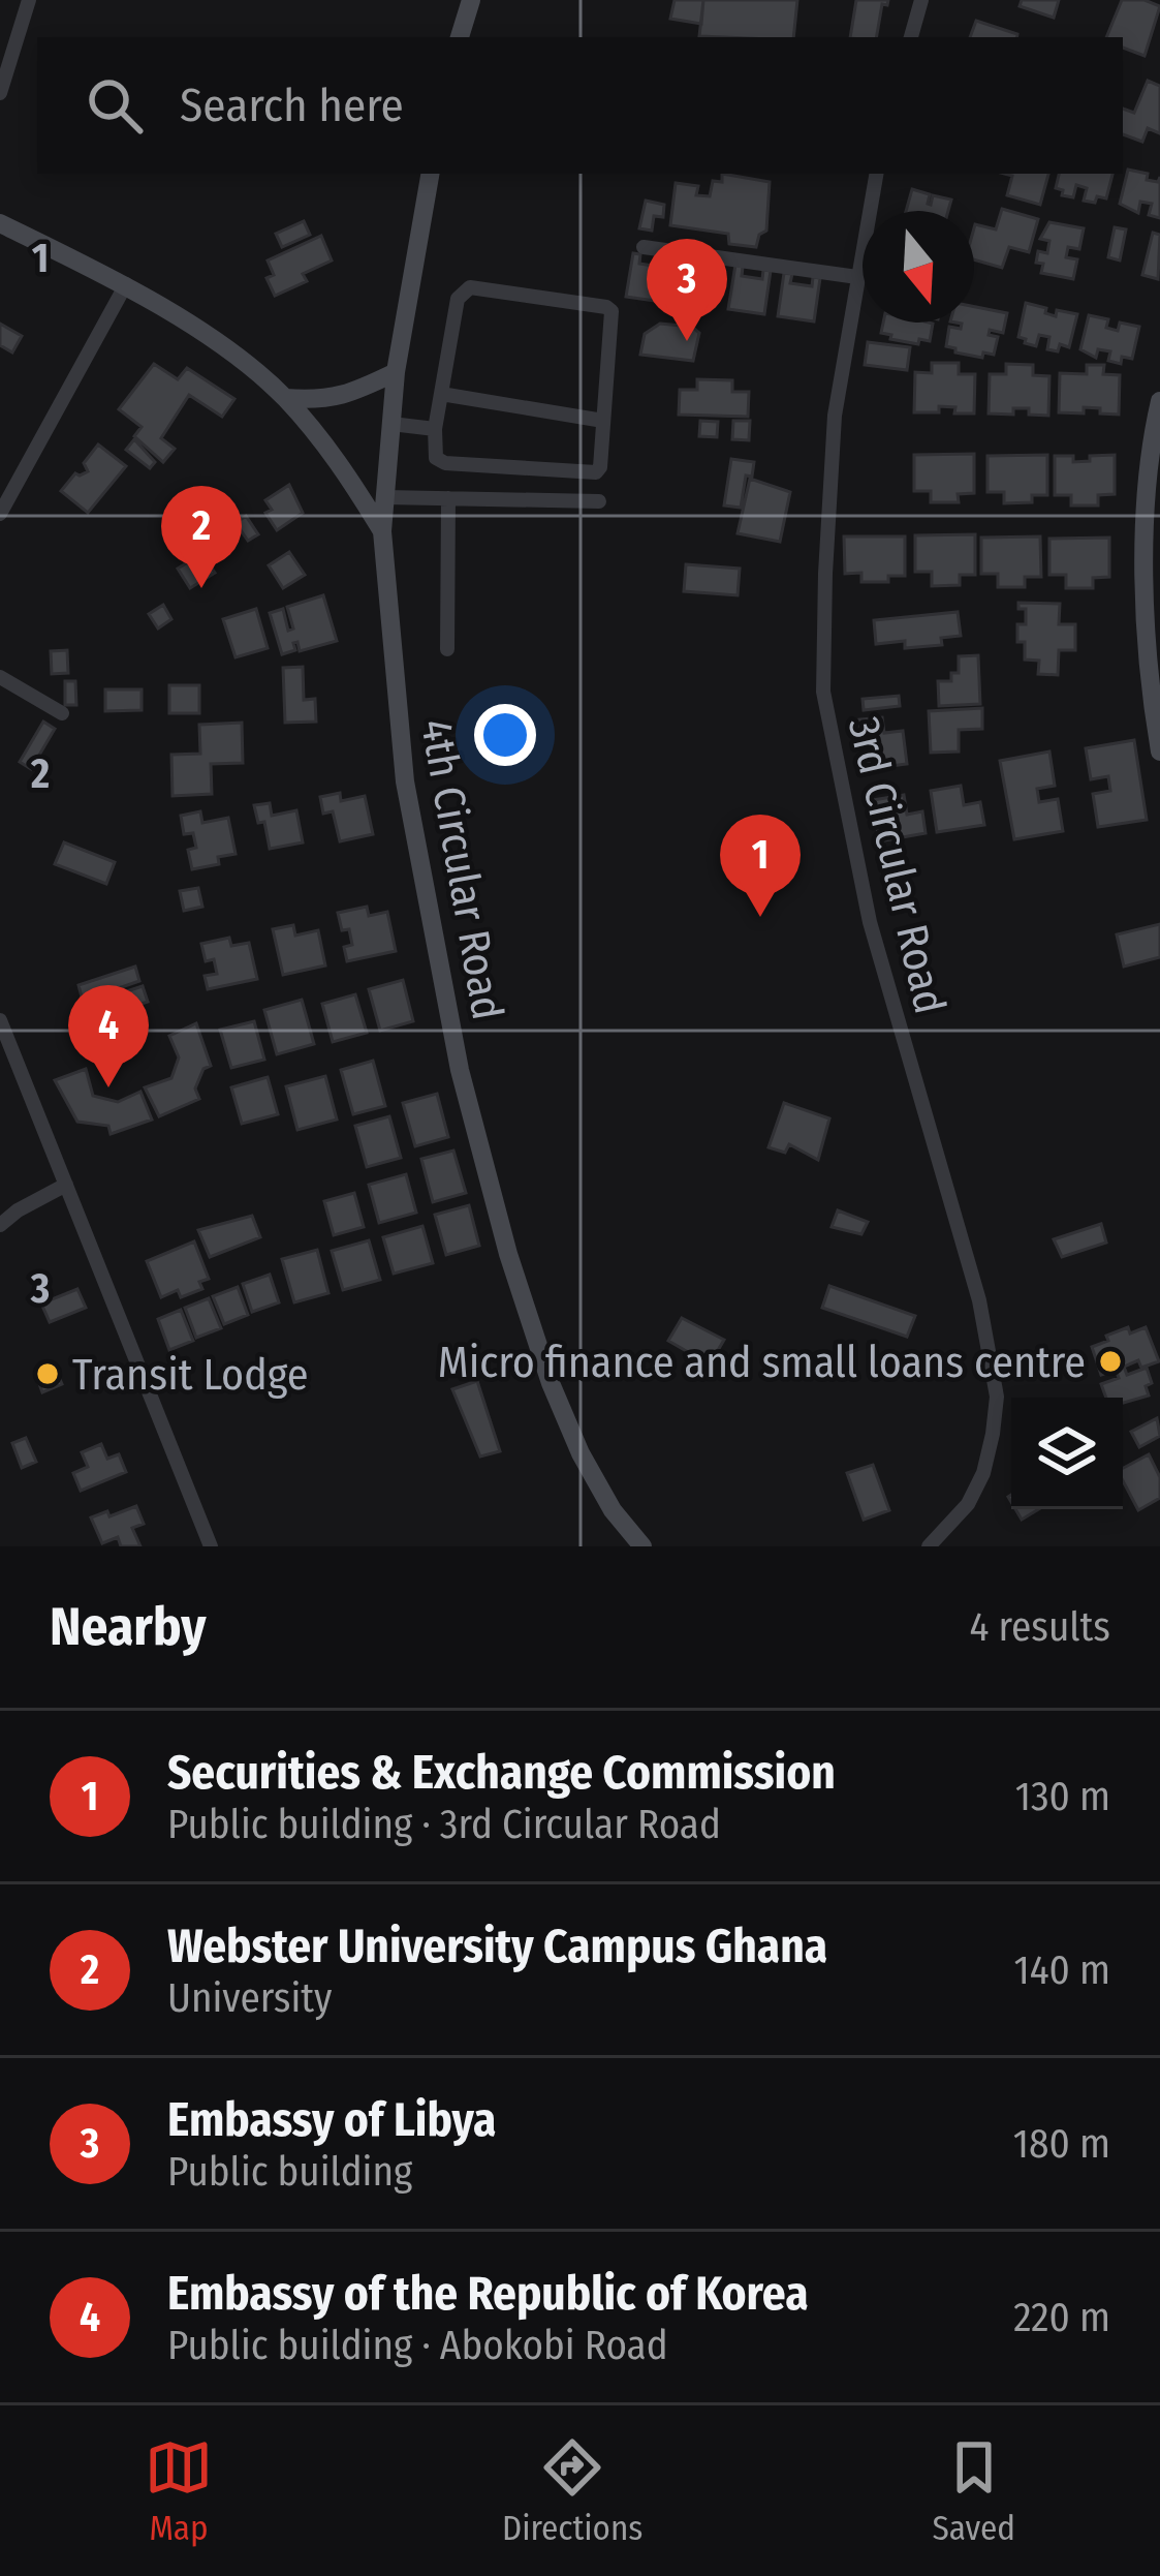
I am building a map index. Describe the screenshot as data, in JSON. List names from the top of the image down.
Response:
{
  "streets": {
    "street": ["3rd Circular Road", "4th Circular Road"]
  },
  "places": ["Micro finance and small loans centre", "Transit Lodge"],
  "north": "bottom",
  "page": {
    "search": "Search here",
    "pins": [
      "3",
      "2",
      "1",
      "4"
    ],
    "heading": ["Nearby", "4 results"],
    "list": [
      {
        "mark": "1",
        "name": "Securities & Exchange Commission",
        "note": "Public building · 3rd Circular Road",
        "value": "130 m"
      },
      {
        "mark": "2",
        "name": "Webster University Campus Ghana",
        "note": "University",
        "value": "140 m"
      },
      {
        "mark": "3",
        "name": "Embassy of Libya",
        "note": "Public building",
        "value": "180 m"
      },
      {
        "mark": "4",
        "name": "Embassy of the Republic of Korea",
        "note": "Public building · Abokobi Road",
        "value": "220 m"
      }
    ],
    "nav": ["Map", "Directions", "Saved"]
  },
  "grid": {
    "rows": ["1", "2", "3"]
  }
}
